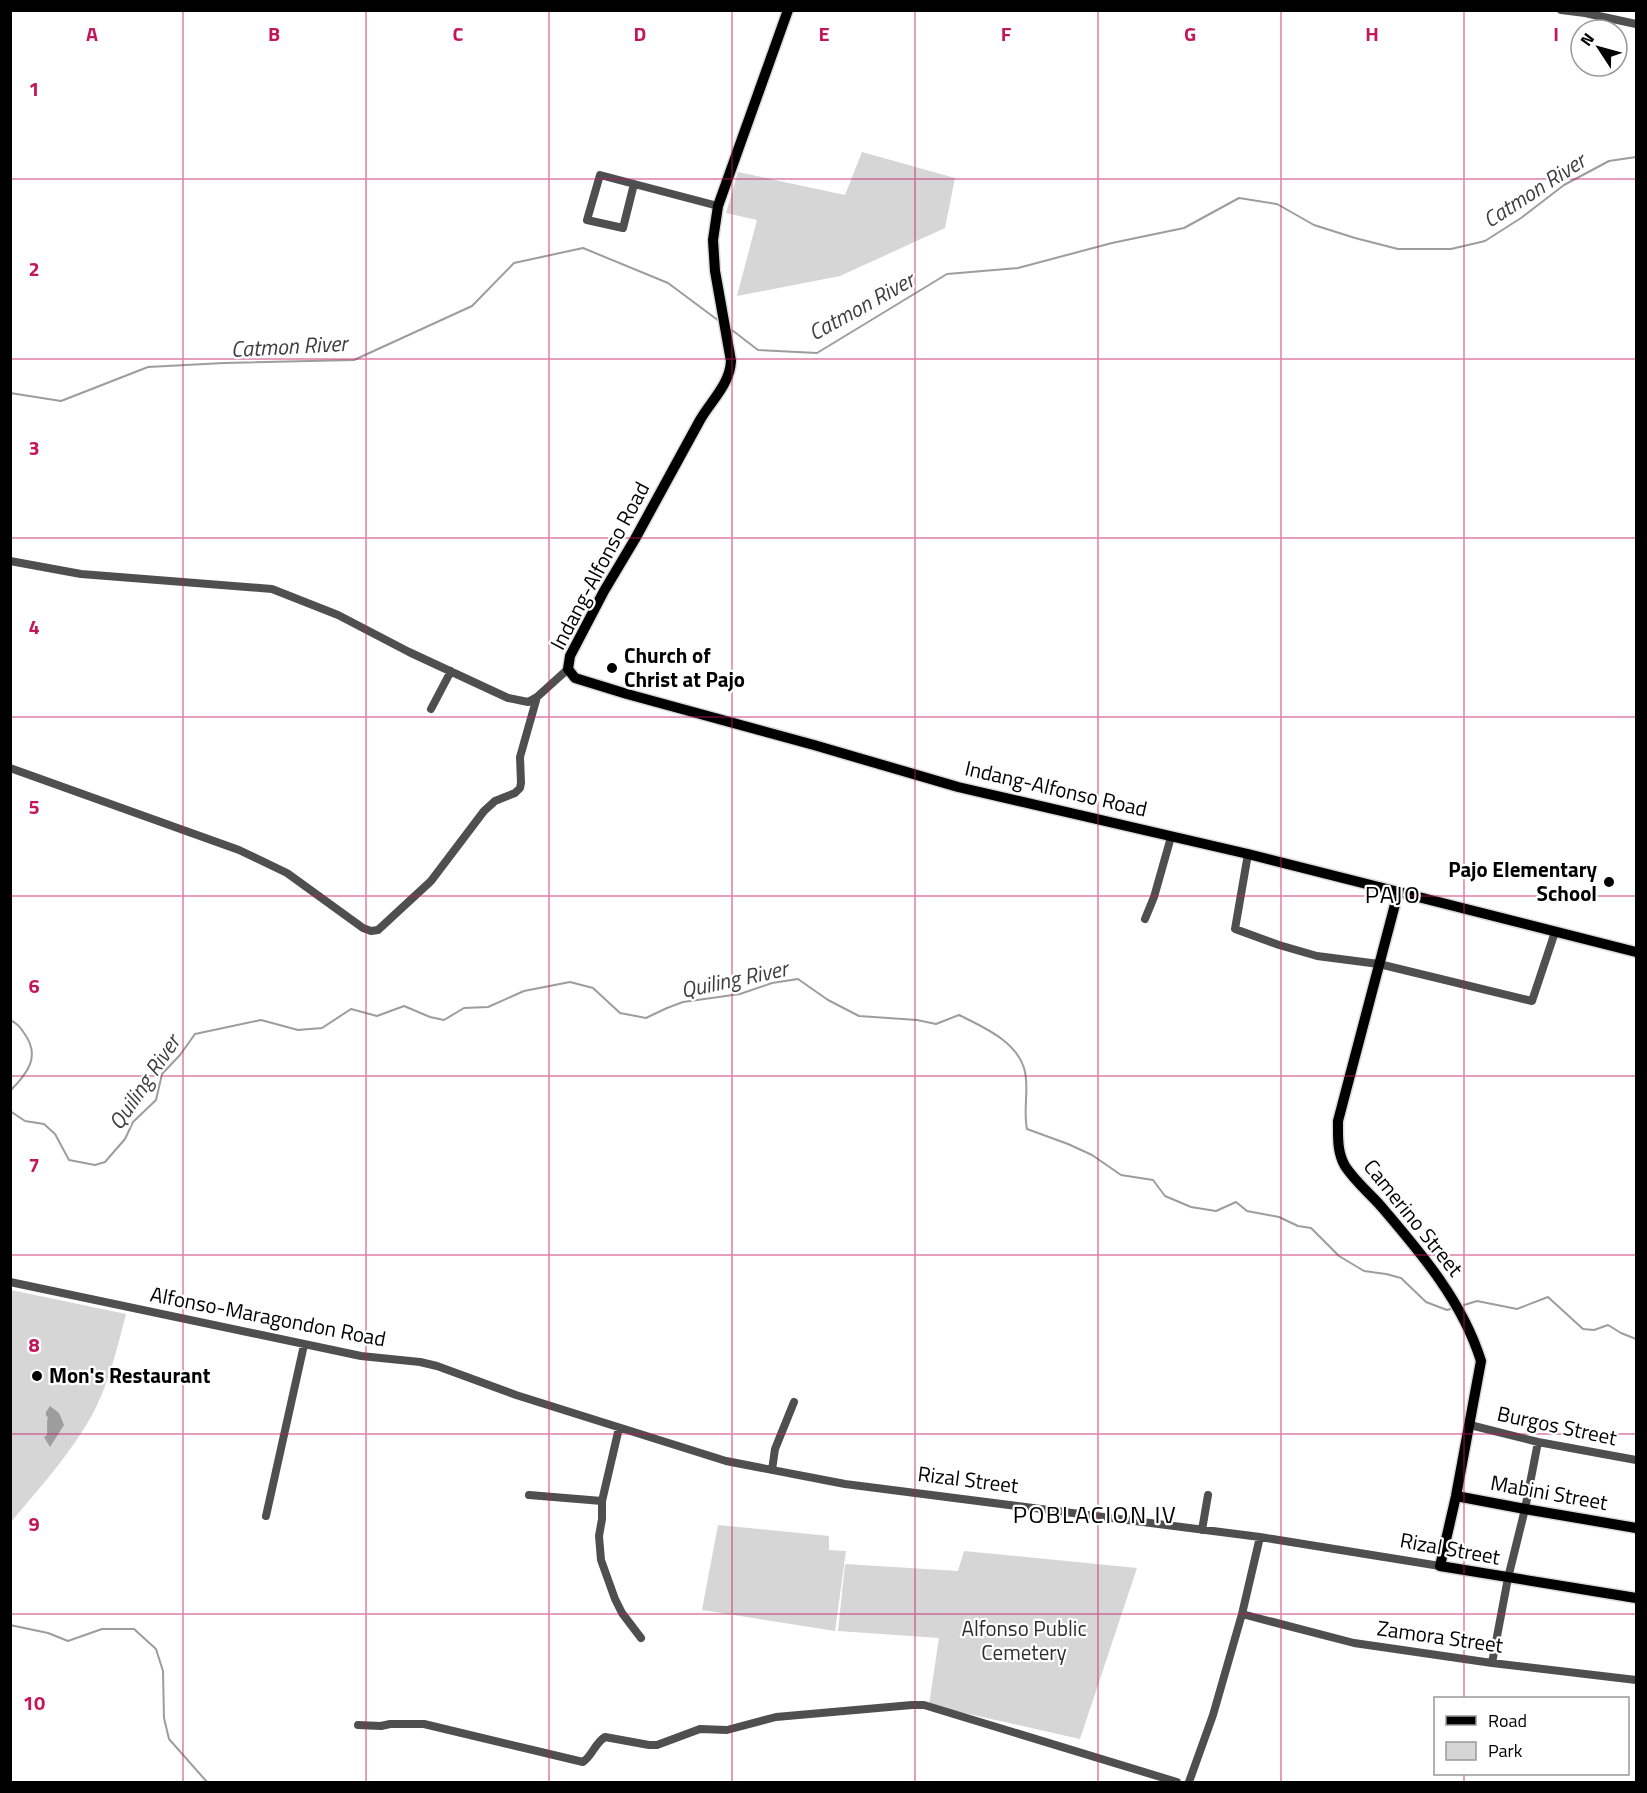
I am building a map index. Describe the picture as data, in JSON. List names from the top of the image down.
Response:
{
  "streets": {
    "main road": [
      "Indang-Alfonso Road",
      "Camerino Street",
      "Rizal Street",
      "Mabini Street"
    ],
    "street": ["Alfonso-Maragondon Road", "Burgos Street", "Zamora Street"]
  },
  "crossings": [
    ["Indang-Alfonso Road", "Camerino Street"],
    ["Camerino Street", "Burgos Street"],
    ["Camerino Street", "Rizal Street"],
    ["Camerino Street", "Mabini Street"],
    ["Alfonso-Maragondon Road", "Rizal Street"]
  ],
  "districts": ["PAJO", "POBLACION IV"],
  "water": ["Catmon River", "Quiling River"],
  "parks": ["Alfonso Public Cemetery"],
  "places": ["Church of Christ at Pajo", "Pajo Elementary School", "Mon's Restaurant"],
  "legend": ["Road", "Park"],
  "north": "top left",
  "grid": {
    "columns": [
      "A",
      "B",
      "C",
      "D",
      "E",
      "F",
      "G",
      "H",
      "I"
    ],
    "rows": [
      "1",
      "2",
      "3",
      "4",
      "5",
      "6",
      "7",
      "8",
      "9",
      "10"
    ]
  }
}
